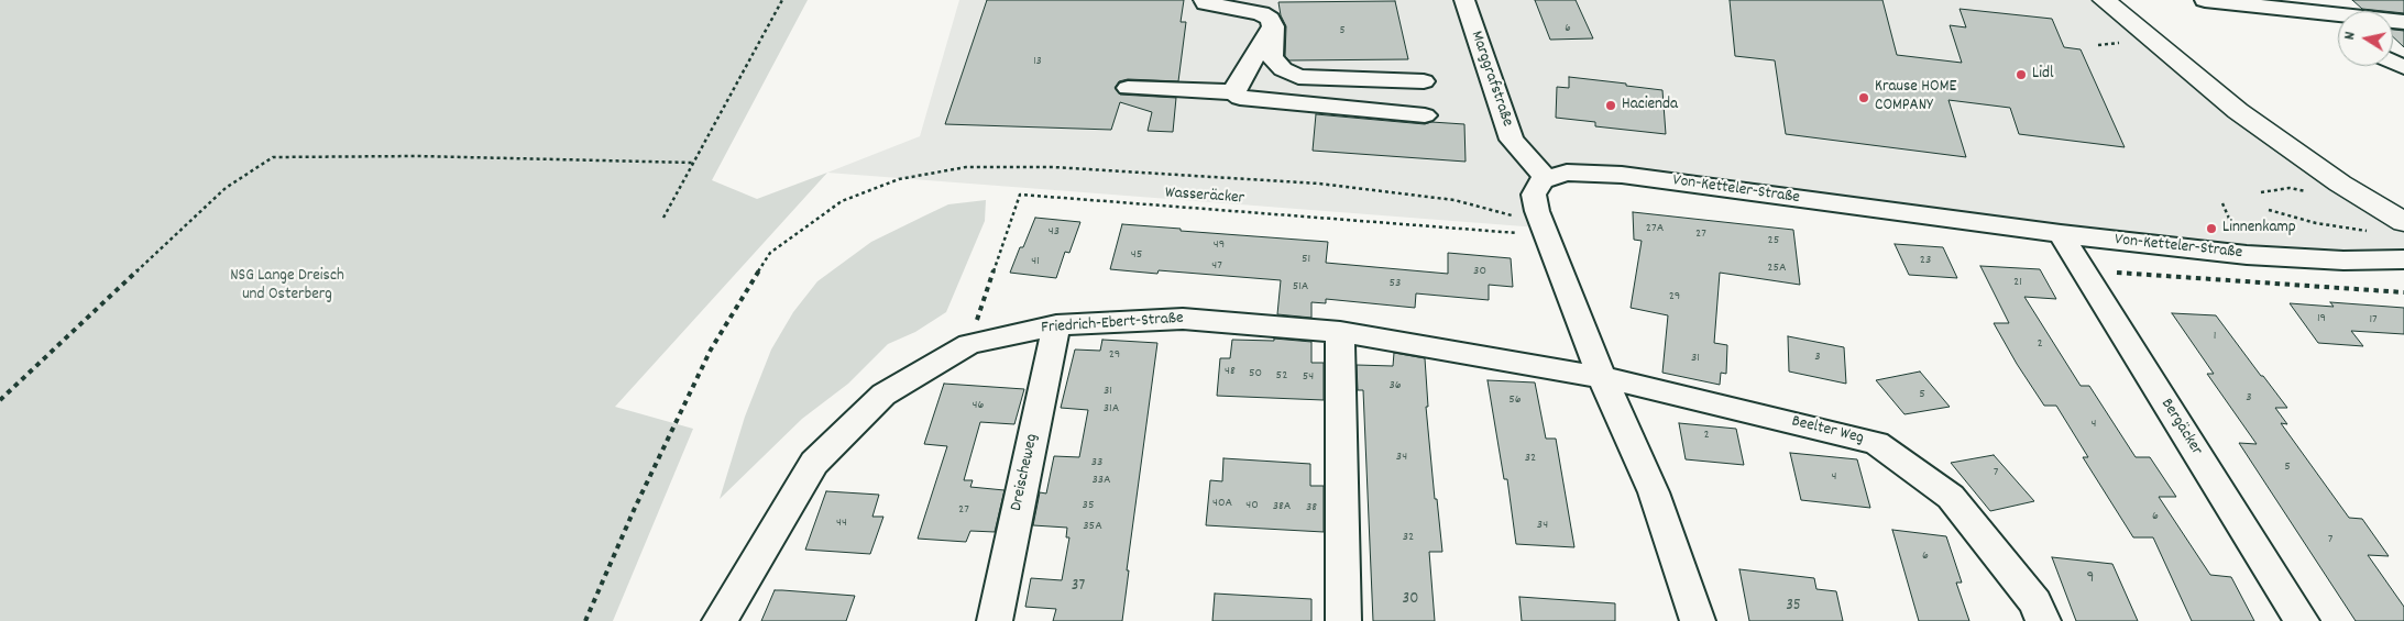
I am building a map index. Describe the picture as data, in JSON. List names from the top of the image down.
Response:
{
  "streets": {
    "street": [
      "Marggrafstraße",
      "Von-Ketteler-Straße",
      "Friedrich-Ebert-Straße",
      "Bergäcker",
      "Beelter Weg",
      "Dreischeweg"
    ],
    "path": ["Wasseräcker"]
  },
  "crossings": [
    ["Marggrafstraße", "Von-Ketteler-Straße"],
    ["Von-Ketteler-Straße", "Bergäcker"],
    ["Wasseräcker", "Friedrich-Ebert-Straße"],
    ["Friedrich-Ebert-Straße", "Beelter Weg"],
    ["Friedrich-Ebert-Straße", "Dreischeweg"]
  ],
  "parks": ["NSG Lange Dreisch und Osterberg"],
  "places": [
    "Lidl",
    "Krause HOME COMPANY",
    "Hacienda",
    "Linnenkamp"
  ],
  "house_numbers": [
    "6",
    "5",
    "13",
    "27A",
    "43",
    "27",
    "25",
    "49",
    "45",
    "51",
    "23",
    "41",
    "47",
    "25A",
    "30",
    "21",
    "53",
    "51A",
    "29",
    "19",
    "17",
    "1",
    "2",
    "29",
    "3",
    "31",
    "48",
    "50",
    "52",
    "54",
    "36",
    "31",
    "5",
    "3",
    "56",
    "46",
    "31A",
    "4",
    "2",
    "34",
    "32",
    "33",
    "5",
    "7",
    "4",
    "33A",
    "40A",
    "35",
    "40",
    "38A",
    "38",
    "27",
    "6",
    "44",
    "34",
    "35A",
    "32",
    "7",
    "6",
    "9",
    "37",
    "30",
    "35"
  ],
  "north": "left"
}
